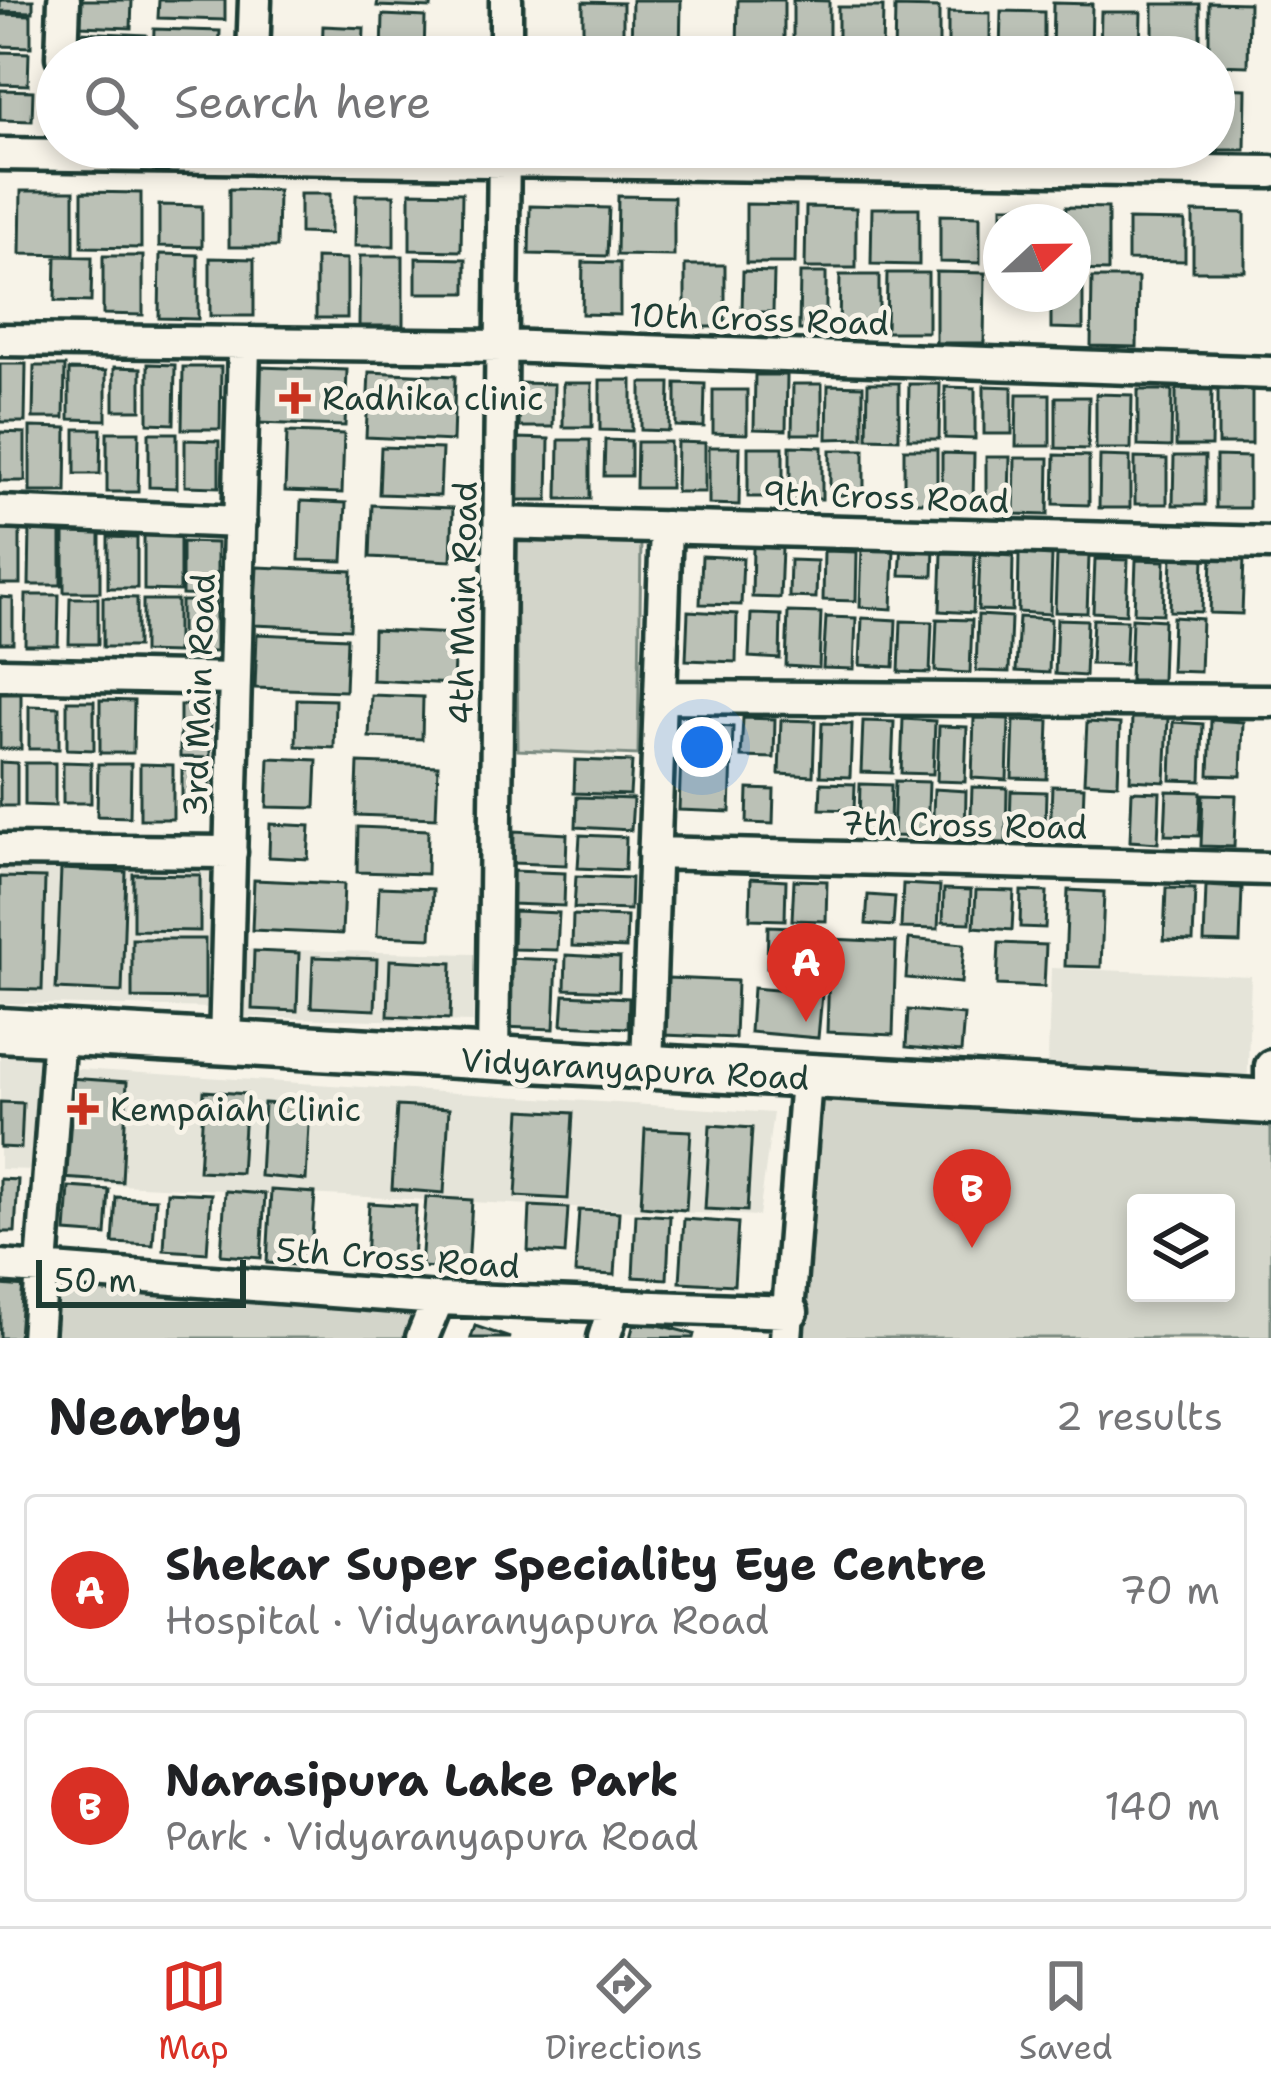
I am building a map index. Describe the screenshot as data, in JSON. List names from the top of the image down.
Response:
{
  "streets": {
    "main road": ["Vidyaranyapura Road"],
    "street": [
      "10th Cross Road",
      "9th Cross Road",
      "4th Main Road",
      "3rd Main Road",
      "7th Cross Road",
      "5th Cross Road"
    ]
  },
  "crossings": [
    ["10th Cross Road", "4th Main Road"],
    ["10th Cross Road", "3rd Main Road"],
    ["9th Cross Road", "4th Main Road"],
    ["4th Main Road", "Vidyaranyapura Road"],
    ["3rd Main Road", "Vidyaranyapura Road"]
  ],
  "places": {
    "health": ["Radhika clinic", "Kempaiah Clinic"]
  },
  "scale_bar": "50 m",
  "north": "right",
  "page": {
    "search": "Search here",
    "pins": ["A", "B"],
    "scale": "50 m",
    "heading": ["Nearby", "2 results"],
    "list": [
      {
        "mark": "A",
        "name": "Shekar Super Speciality Eye Centre",
        "note": "Hospital · Vidyaranyapura Road",
        "value": "70 m"
      },
      {
        "mark": "B",
        "name": "Narasipura Lake Park",
        "note": "Park · Vidyaranyapura Road",
        "value": "140 m"
      }
    ],
    "nav": ["Map", "Directions", "Saved"]
  }
}
